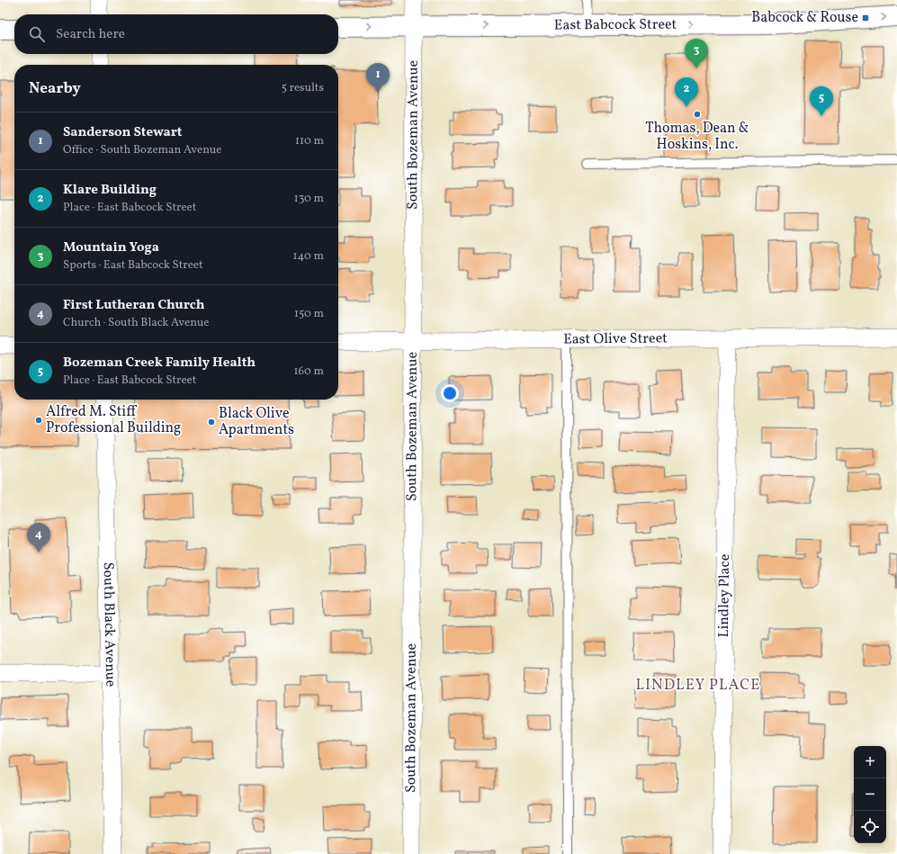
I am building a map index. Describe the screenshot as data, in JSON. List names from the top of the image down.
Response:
{
  "streets": {
    "street": [
      "East Babcock Street",
      "South Bozeman Avenue",
      "East Olive Street",
      "Lindley Place",
      "South Black Avenue"
    ]
  },
  "crossings": [
    ["East Babcock Street", "South Bozeman Avenue"],
    ["South Bozeman Avenue", "East Olive Street"],
    ["East Olive Street", "Lindley Place"]
  ],
  "one_way": ["East Babcock Street"],
  "districts": ["LINDLEY PLACE"],
  "places": {
    "transit": ["Babcock & Rouse"],
    "other": ["Thomas, Dean & Hoskins, Inc.", "Alfred M. Stiff Professional Building", "Black Olive Apartments"]
  },
  "page": {
    "search": "Search here",
    "pins": [
      "3",
      "1",
      "2",
      "5",
      "4"
    ],
    "heading": ["Nearby", "5 results"],
    "list": [
      {
        "mark": "1",
        "name": "Sanderson Stewart",
        "note": "Office · South Bozeman Avenue",
        "value": "110 m"
      },
      {
        "mark": "2",
        "name": "Klare Building",
        "note": "Place · East Babcock Street",
        "value": "130 m"
      },
      {
        "mark": "3",
        "name": "Mountain Yoga",
        "note": "Sports · East Babcock Street",
        "value": "140 m"
      },
      {
        "mark": "4",
        "name": "First Lutheran Church",
        "note": "Church · South Black Avenue",
        "value": "150 m"
      },
      {
        "mark": "5",
        "name": "Bozeman Creek Family Health",
        "note": "Place · East Babcock Street",
        "value": "160 m"
      }
    ],
    "map_buttons": ["+", "−"]
  }
}
